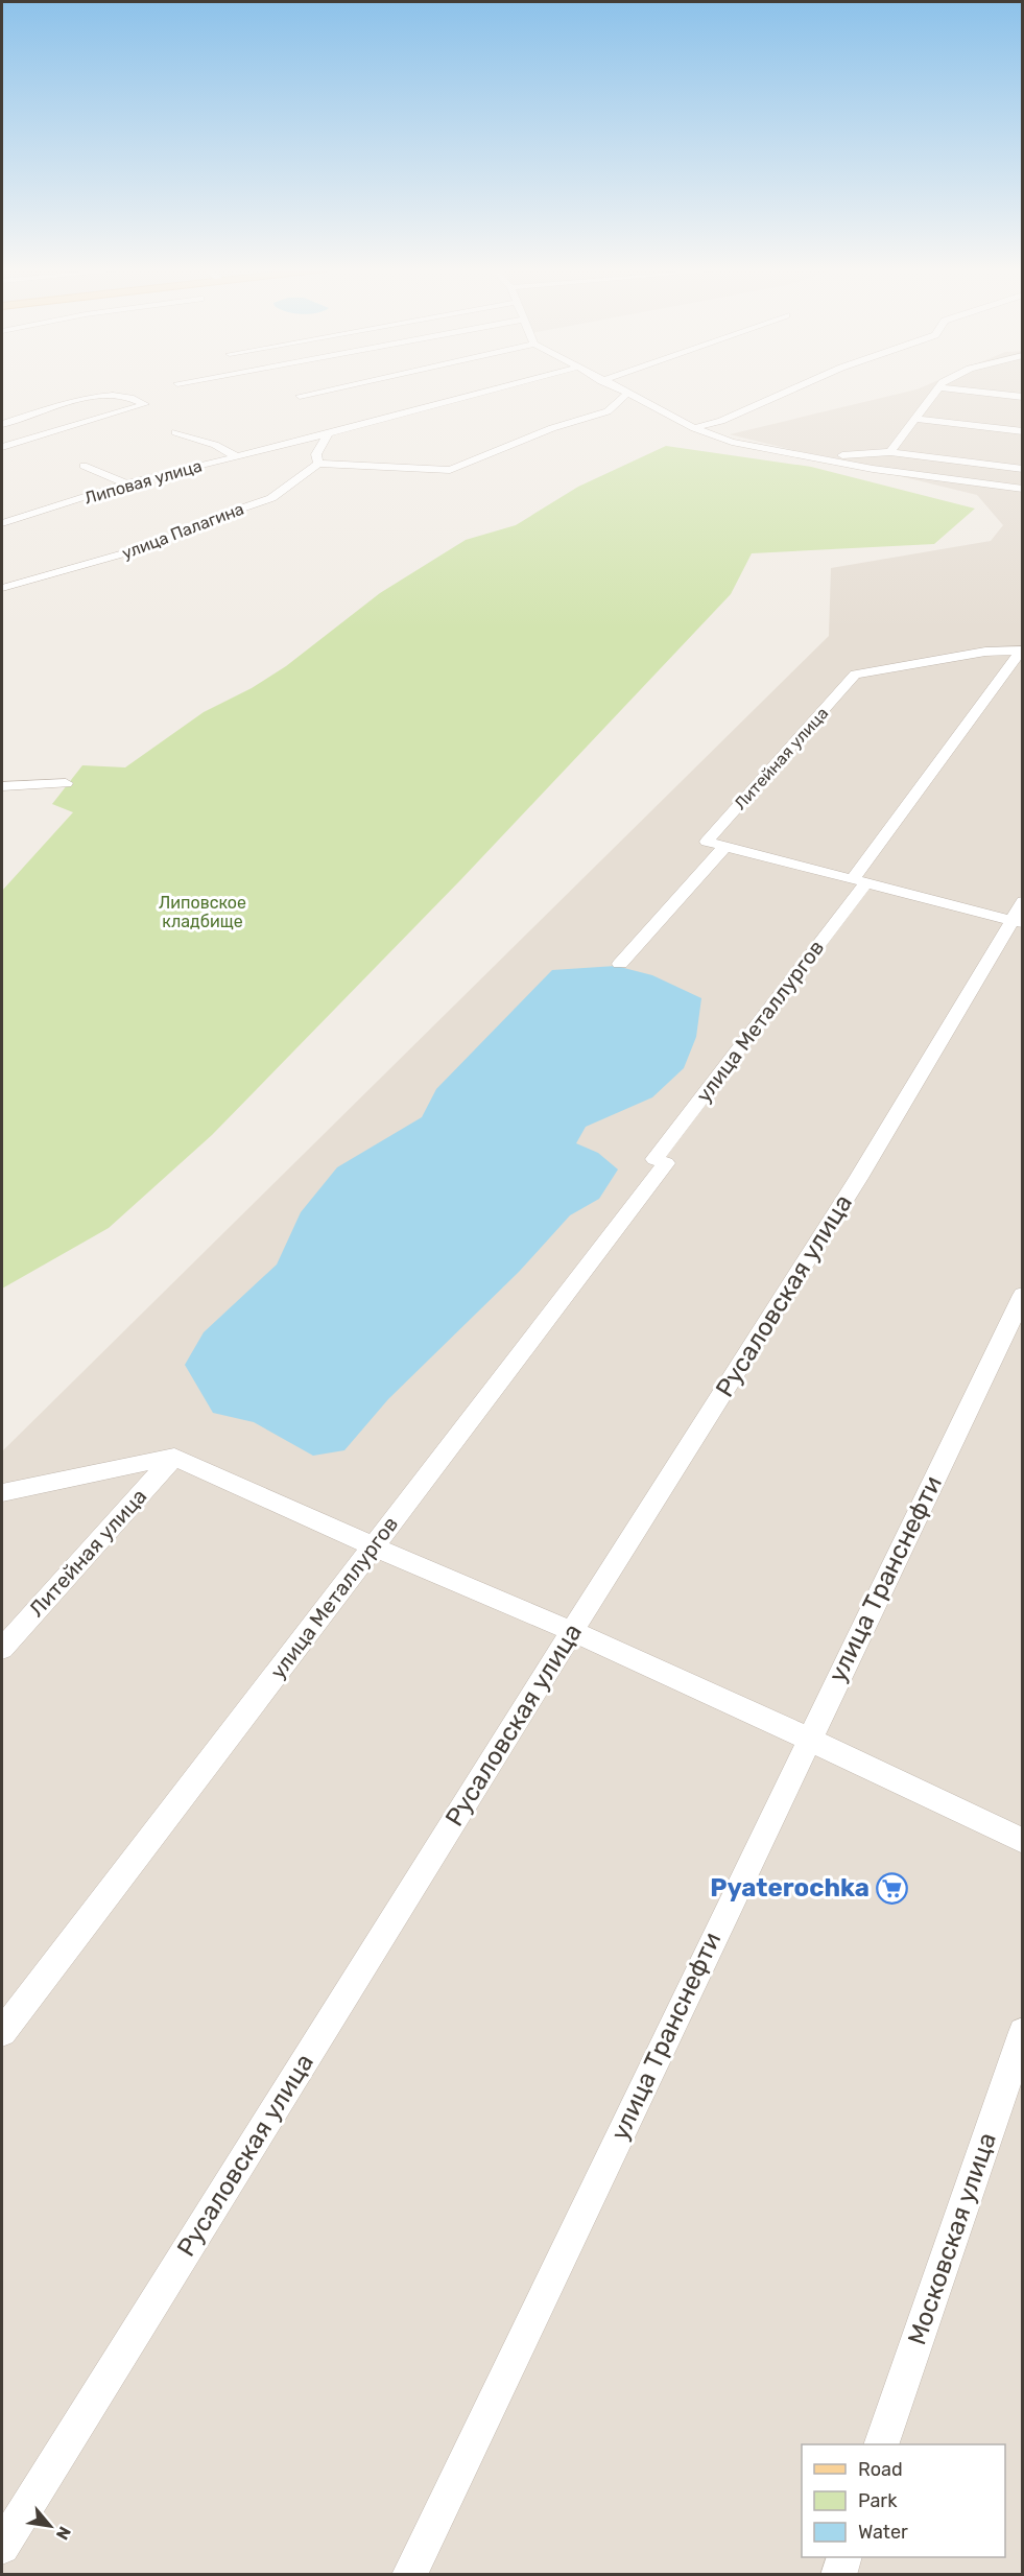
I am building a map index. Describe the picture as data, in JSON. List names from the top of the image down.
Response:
{
  "streets": {
    "street": [
      "Липовая улица",
      "улица Палагина",
      "Литейная улица",
      "улица Металлургов",
      "Русаловская улица",
      "улица Транснефти",
      "Московская улица"
    ]
  },
  "crossings": [
    ["Литейная улица", "улица Металлургов"]
  ],
  "parks": ["Липовское кладбище"],
  "places": {
    "supermarket": ["Pyaterochka"]
  },
  "legend": ["Road", "Park", "Water"],
  "north": "bottom right"
}
